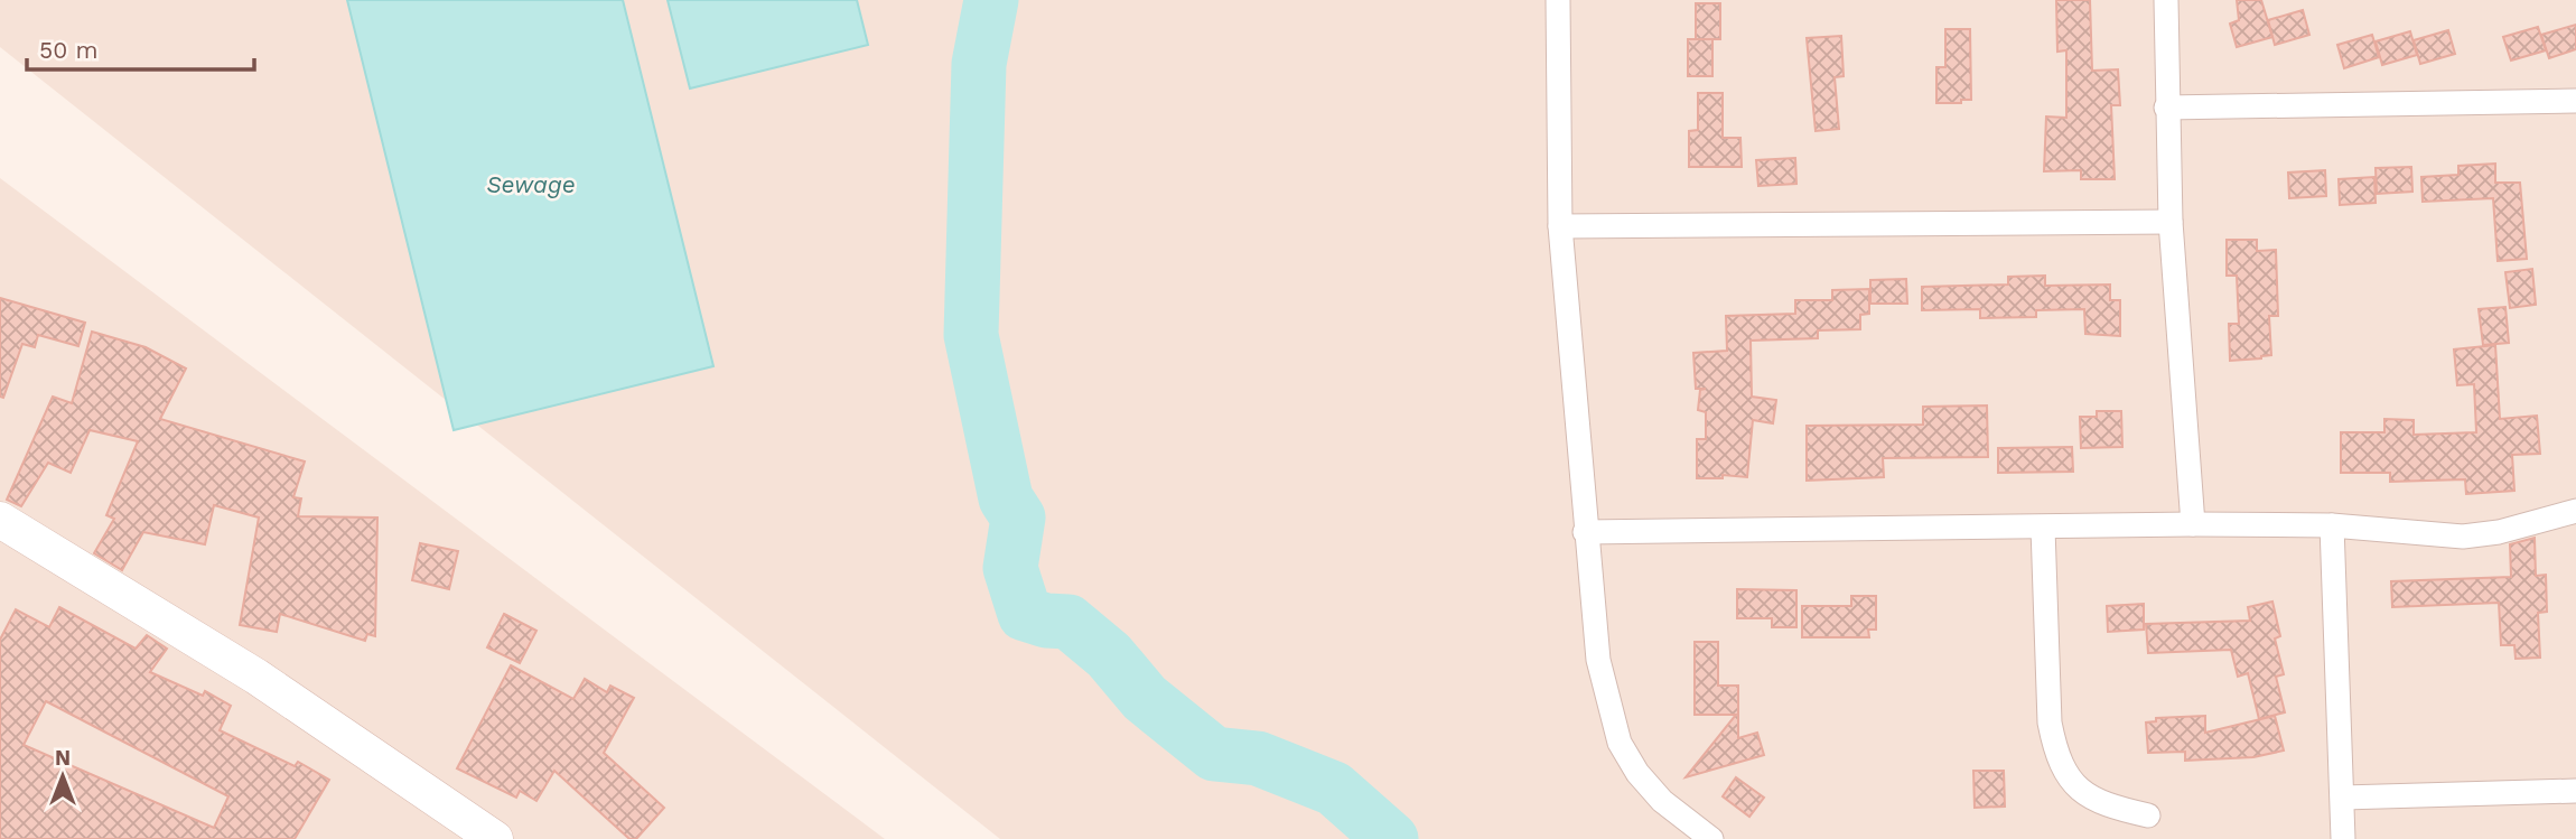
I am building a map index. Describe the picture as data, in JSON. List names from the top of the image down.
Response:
{
  "water": ["Sewage"],
  "scale_bar": "50 m",
  "north": "top"
}
